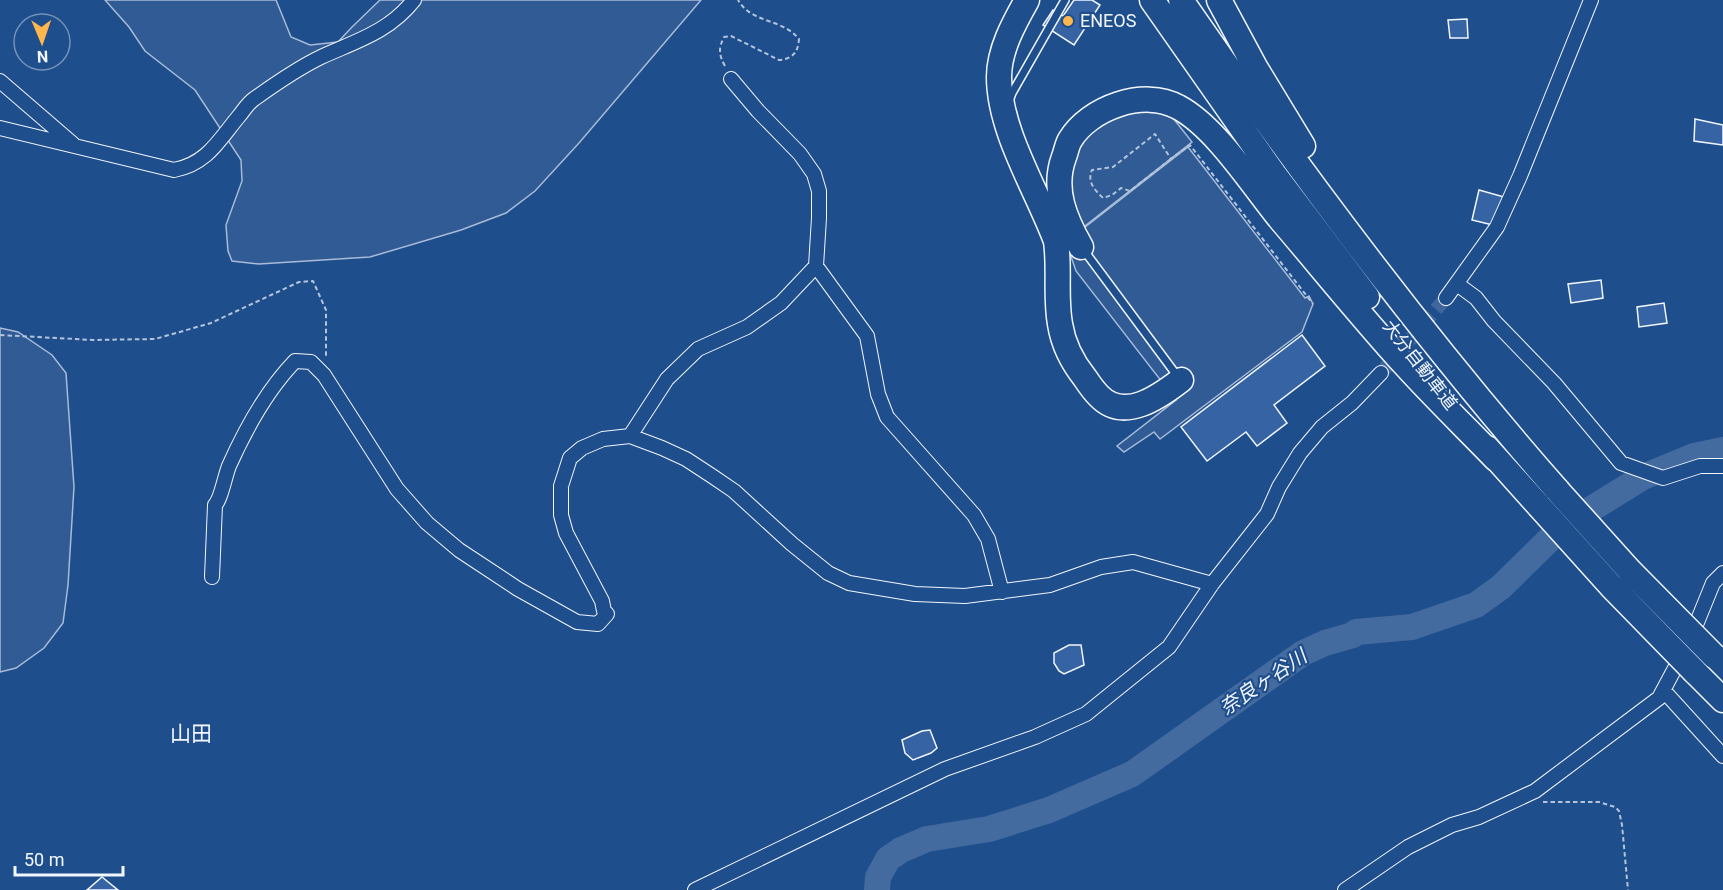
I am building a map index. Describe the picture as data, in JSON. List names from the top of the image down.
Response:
{
  "streets": {
    "highway": ["大分自動車道"]
  },
  "districts": ["山田"],
  "water": ["奈良ヶ谷川"],
  "places": ["ENEOS"],
  "scale_bar": "50 m",
  "north": "bottom"
}
